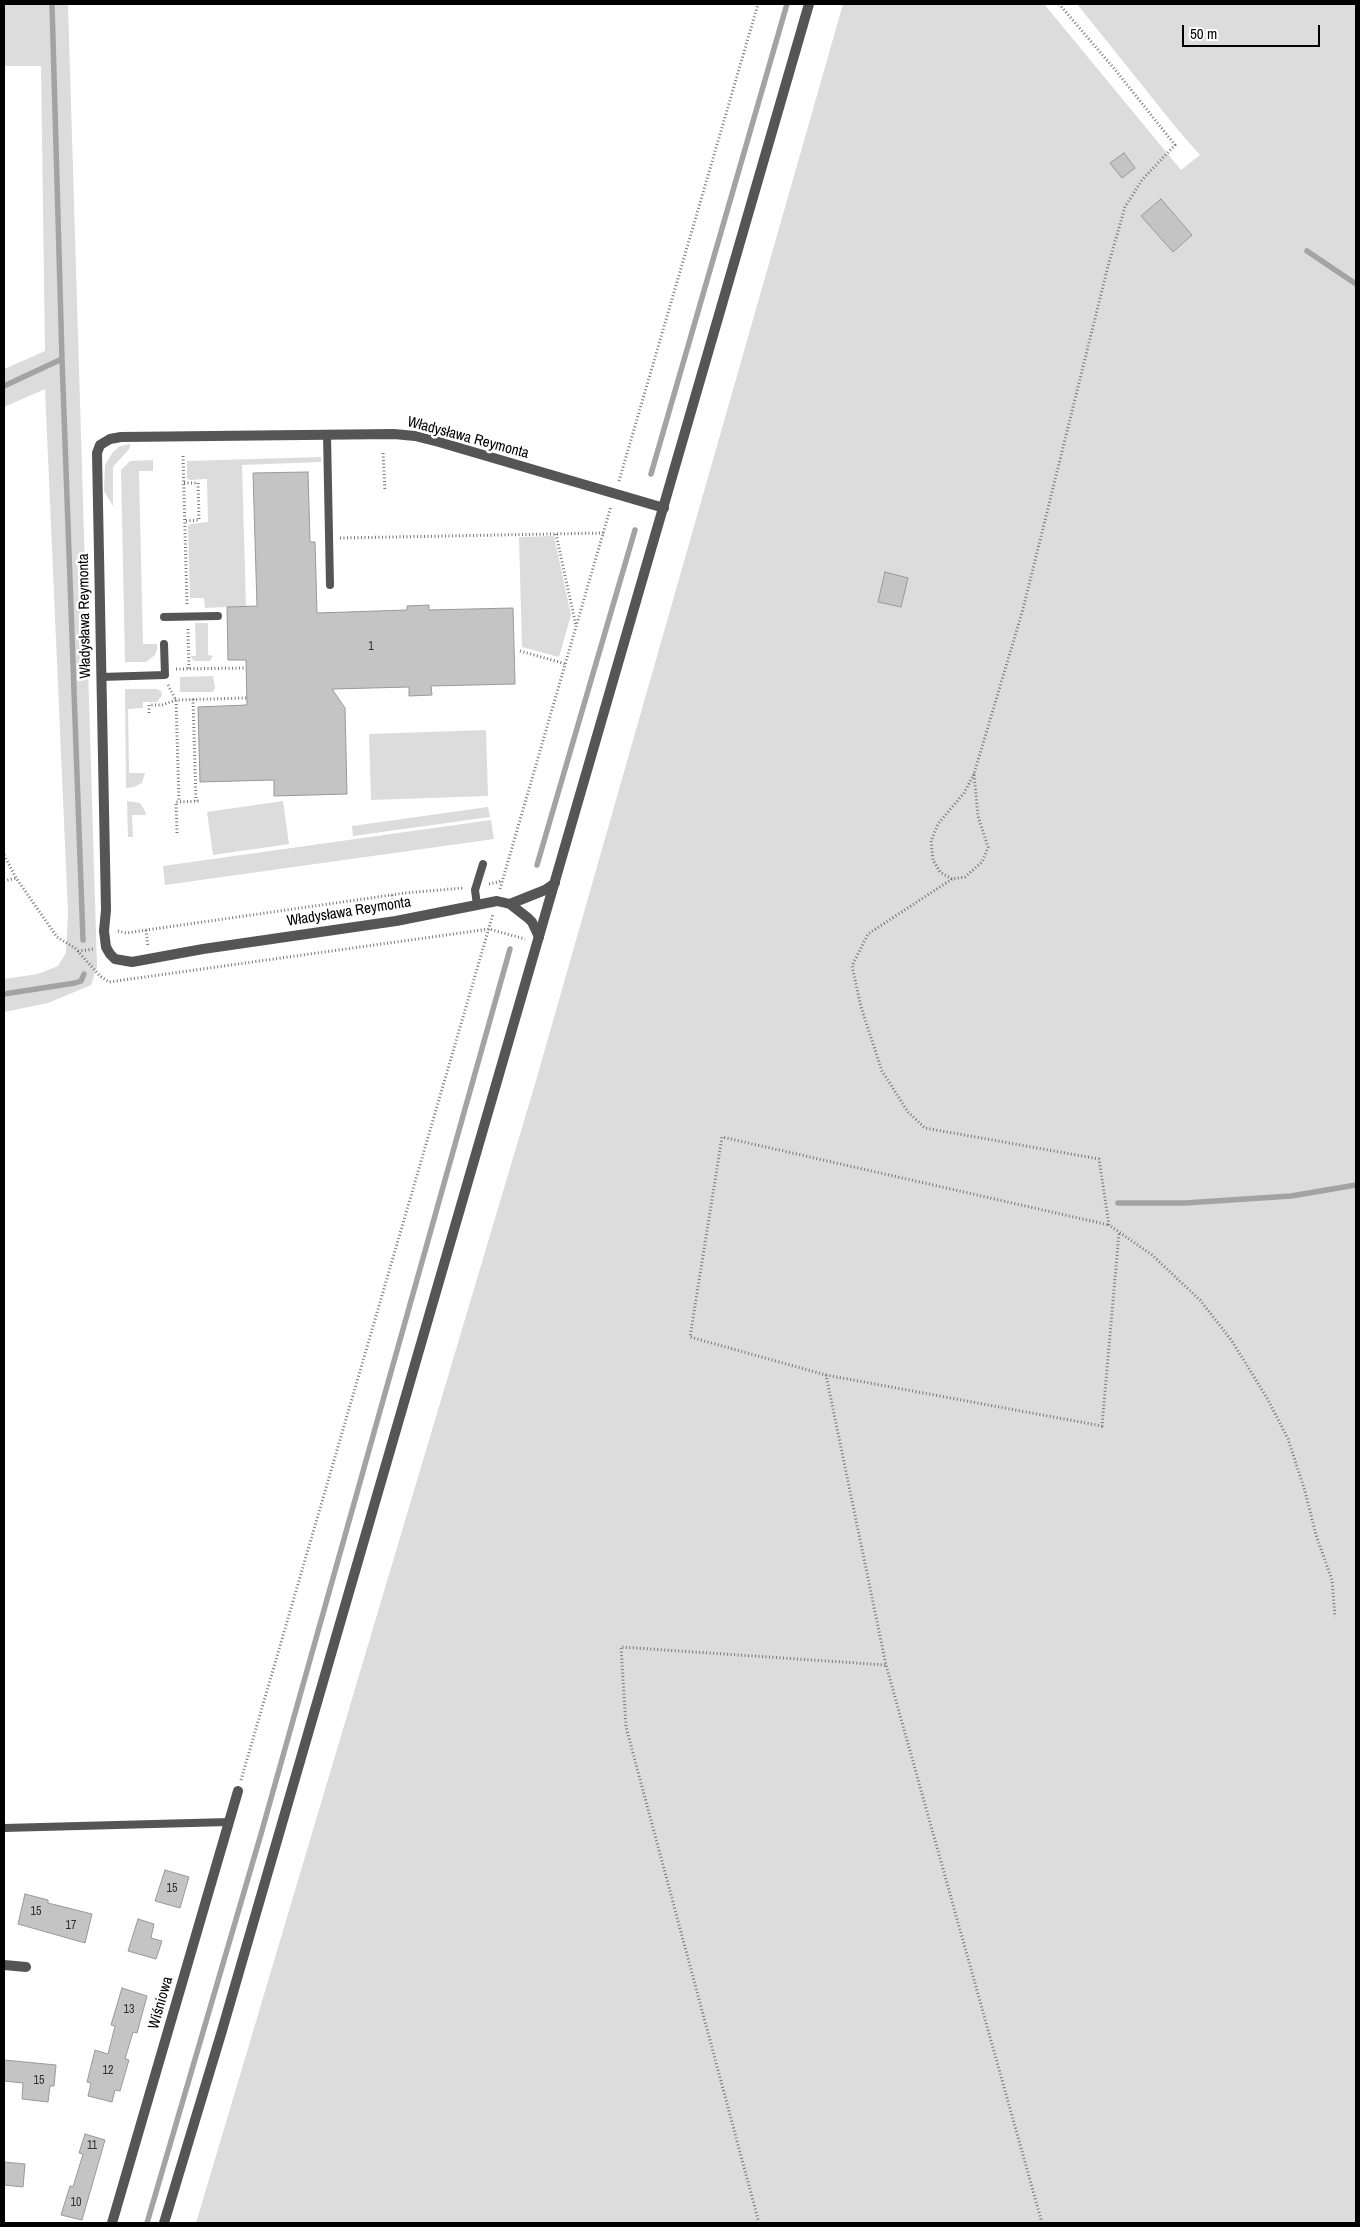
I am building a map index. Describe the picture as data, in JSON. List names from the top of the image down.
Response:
{
  "streets": {
    "street": ["Władysława Reymonta", "Wiśniowa"]
  },
  "house_numbers": [
    "1",
    "15",
    "15",
    "17",
    "13",
    "12",
    "15",
    "11",
    "10"
  ],
  "scale_bar": "50 m"
}
